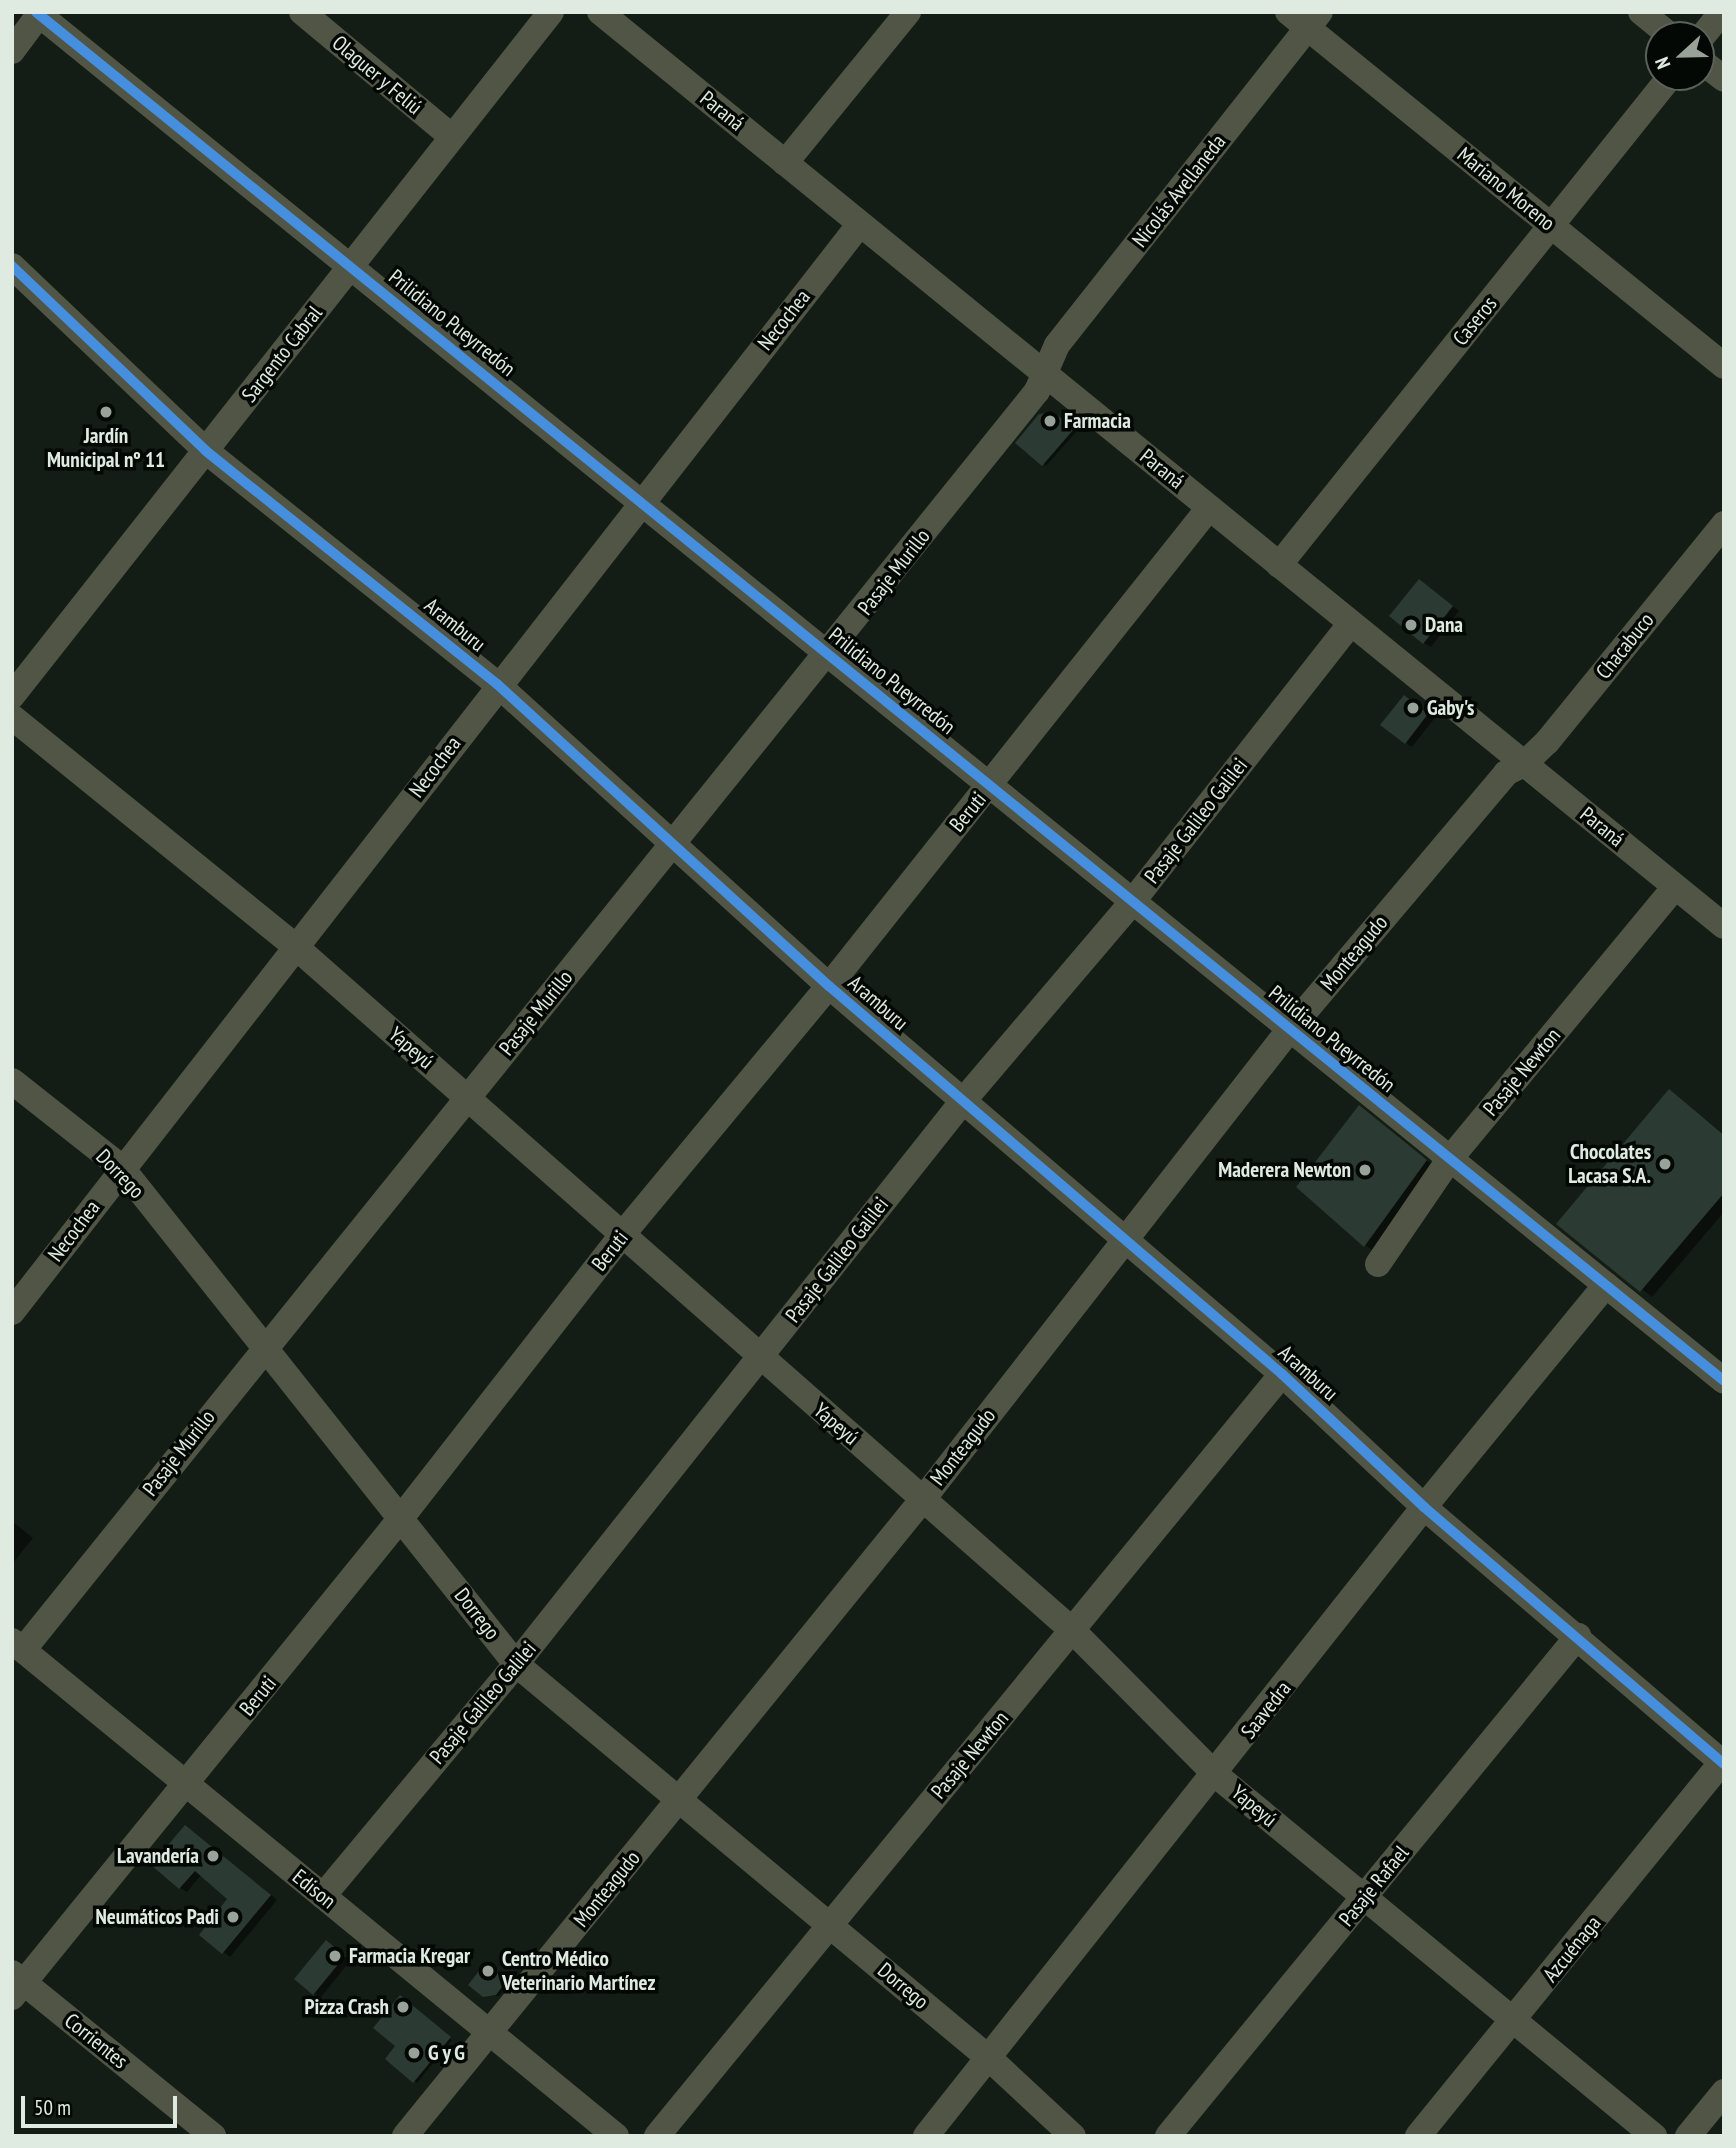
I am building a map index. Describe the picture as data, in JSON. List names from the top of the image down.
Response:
{
  "streets": {
    "street": [
      "Olaguer y Feliú",
      "Paraná",
      "Mariano Moreno",
      "Nicolás Avellaneda",
      "Necochea",
      "Caseros",
      "Prilidiano Pueyrredón",
      "Sargento Cabral",
      "Pasaje Murillo",
      "Aramburu",
      "Chacabuco",
      "Beruti",
      "Pasaje Galileo Galilei",
      "Monteagudo",
      "Yapeyú",
      "Pasaje Newton",
      "Dorrego",
      "Saavedra",
      "Pasaje Rafael",
      "Edison",
      "Azcuénaga",
      "Corrientes"
    ]
  },
  "crossings": [
    ["Olaguer y Feliú", "Sargento Cabral"],
    ["Paraná", "Nicolás Avellaneda"],
    ["Paraná", "Necochea"],
    ["Paraná", "Caseros"],
    ["Paraná", "Pasaje Murillo"],
    ["Paraná", "Chacabuco"],
    ["Paraná", "Beruti"],
    ["Paraná", "Pasaje Galileo Galilei"],
    ["Paraná", "Monteagudo"],
    ["Paraná", "Pasaje Newton"],
    ["Mariano Moreno", "Nicolás Avellaneda"],
    ["Mariano Moreno", "Caseros"],
    ["Nicolás Avellaneda", "Pasaje Murillo"],
    ["Necochea", "Prilidiano Pueyrredón"],
    ["Necochea", "Aramburu"],
    ["Necochea", "Yapeyú"],
    ["Necochea", "Dorrego"],
    ["Prilidiano Pueyrredón", "Sargento Cabral"],
    ["Prilidiano Pueyrredón", "Pasaje Murillo"],
    ["Prilidiano Pueyrredón", "Beruti"],
    ["Prilidiano Pueyrredón", "Pasaje Galileo Galilei"],
    ["Prilidiano Pueyrredón", "Monteagudo"],
    ["Prilidiano Pueyrredón", "Pasaje Newton"],
    ["Prilidiano Pueyrredón", "Saavedra"],
    ["Sargento Cabral", "Aramburu"],
    ["Pasaje Murillo", "Aramburu"],
    ["Pasaje Murillo", "Yapeyú"],
    ["Pasaje Murillo", "Dorrego"],
    ["Pasaje Murillo", "Edison"],
    ["Aramburu", "Beruti"],
    ["Aramburu", "Pasaje Galileo Galilei"],
    ["Aramburu", "Monteagudo"],
    ["Aramburu", "Pasaje Newton"],
    ["Aramburu", "Saavedra"],
    ["Aramburu", "Pasaje Rafael"],
    ["Aramburu", "Azcuénaga"],
    ["Chacabuco", "Monteagudo"],
    ["Beruti", "Yapeyú"],
    ["Beruti", "Dorrego"],
    ["Beruti", "Edison"],
    ["Beruti", "Corrientes"],
    ["Pasaje Galileo Galilei", "Yapeyú"],
    ["Pasaje Galileo Galilei", "Dorrego"],
    ["Pasaje Galileo Galilei", "Edison"],
    ["Monteagudo", "Yapeyú"],
    ["Monteagudo", "Dorrego"],
    ["Monteagudo", "Edison"],
    ["Yapeyú", "Pasaje Newton"],
    ["Yapeyú", "Saavedra"],
    ["Yapeyú", "Pasaje Rafael"],
    ["Yapeyú", "Azcuénaga"],
    ["Pasaje Newton", "Dorrego"],
    ["Dorrego", "Saavedra"]
  ],
  "places": [
    "Jardín Municipal nº 11",
    "Farmacia",
    "Dana",
    "Gaby's",
    "Chocolates Lacasa S.A.",
    "Maderera Newton",
    "Lavandería",
    "Neumáticos Padi",
    "Farmacia Kregar",
    "Centro Médico Veterinario Martínez",
    "Pizza Crash",
    "G y G"
  ],
  "scale_bar": "50 m",
  "north": "left"
}
